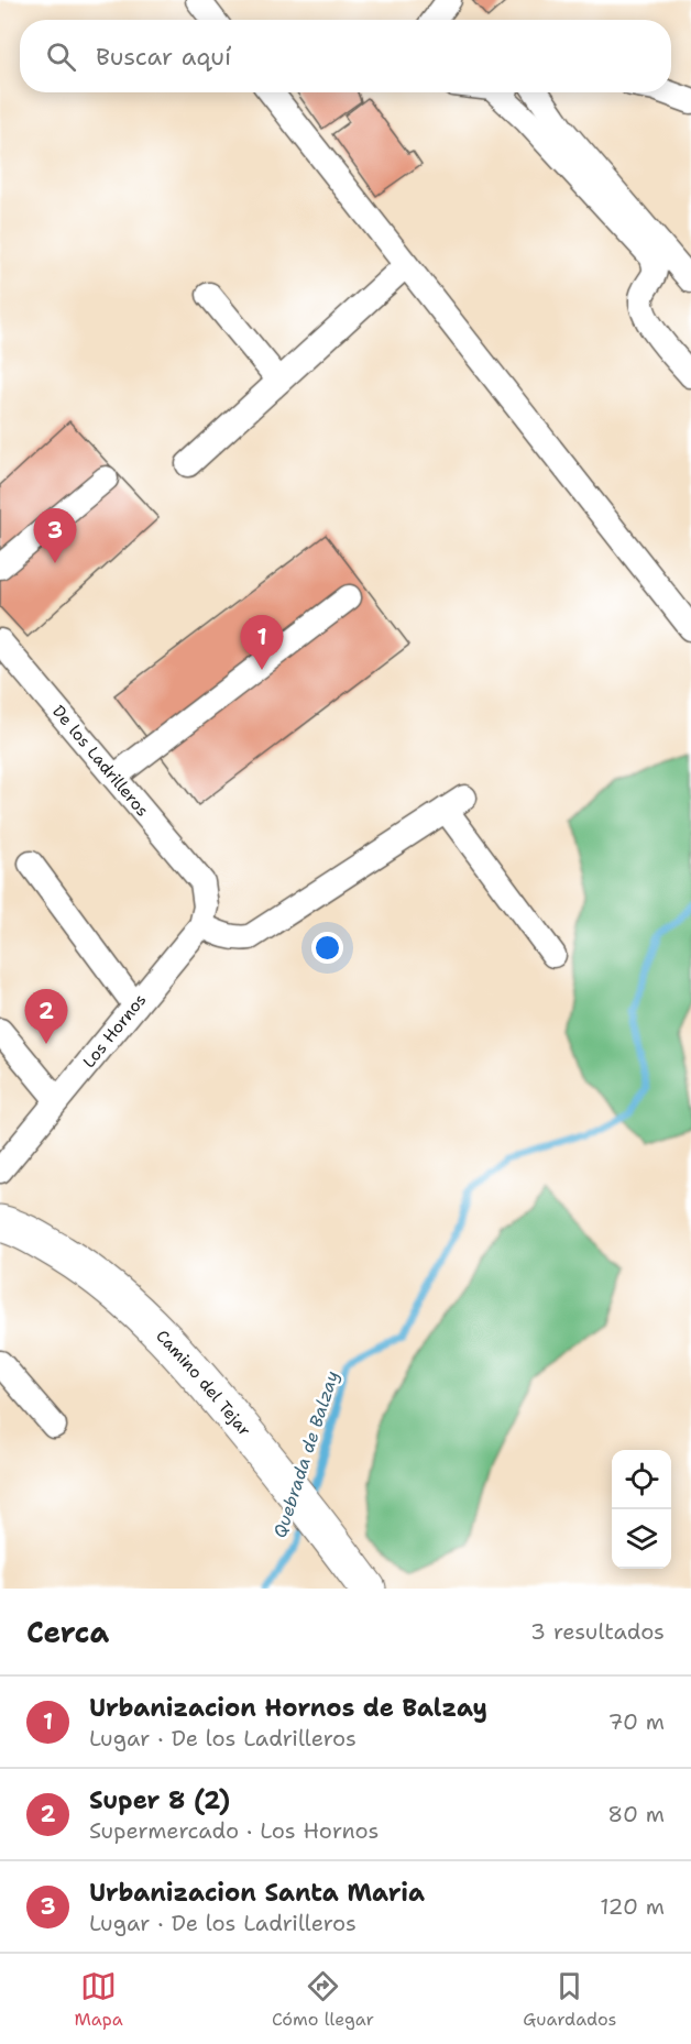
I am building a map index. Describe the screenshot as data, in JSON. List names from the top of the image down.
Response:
{
  "streets": {
    "street": ["De los Ladrilleros", "Los Hornos", "Camino del Tejar"]
  },
  "crossings": [
    ["De los Ladrilleros", "Los Hornos"]
  ],
  "water": ["Quebrada de Balzay"],
  "page": {
    "search": "Buscar aquí",
    "pins": ["3", "1", "2"],
    "heading": ["Cerca", "3 resultados"],
    "list": [
      {
        "mark": "1",
        "name": "Urbanizacion Hornos de Balzay",
        "note": "Lugar · De los Ladrilleros",
        "value": "70 m"
      },
      {
        "mark": "2",
        "name": "Super 8 (2)",
        "note": "Supermercado · Los Hornos",
        "value": "80 m"
      },
      {
        "mark": "3",
        "name": "Urbanizacion Santa Maria",
        "note": "Lugar · De los Ladrilleros",
        "value": "120 m"
      }
    ],
    "nav": ["Mapa", "Cómo llegar", "Guardados"]
  }
}
